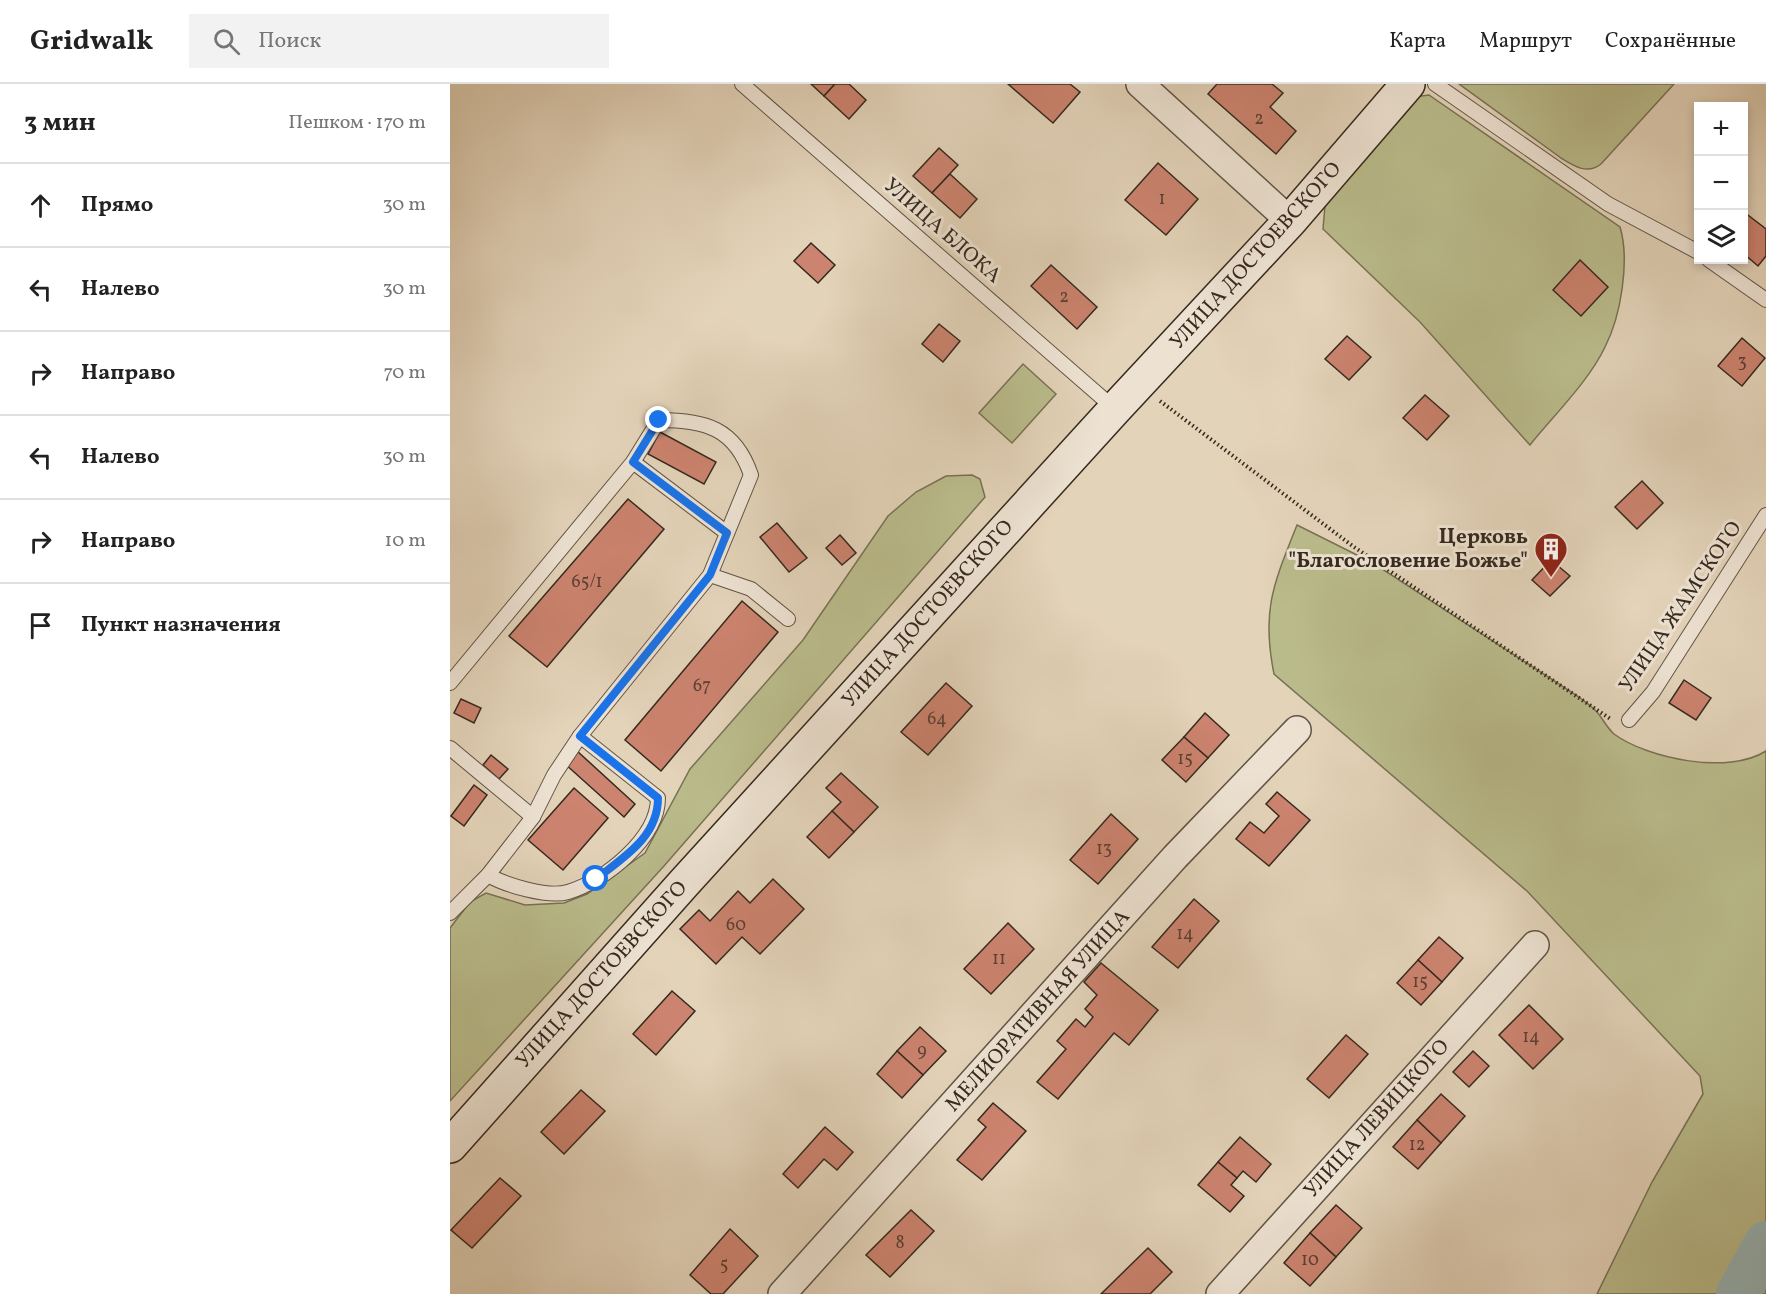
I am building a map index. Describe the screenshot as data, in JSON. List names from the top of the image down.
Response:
{
  "streets": {
    "main road": ["УЛИЦА ДОСТОЕВСКОГО"],
    "street": ["МЕЛИОРАТИВНАЯ УЛИЦА", "УЛИЦА ЛЕВИЦКОГО"],
    "lane": ["УЛИЦА БЛОКА", "УЛИЦА ЖАМСКОГО"]
  },
  "crossings": [
    ["УЛИЦА БЛОКА", "УЛИЦА ДОСТОЕВСКОГО"]
  ],
  "places": {
    "building": ["Церковь \"Благословение Божье\""]
  },
  "house_numbers": [
    "2",
    "1",
    "2",
    "3",
    "65/1",
    "67",
    "64",
    "15",
    "13",
    "60",
    "14",
    "11",
    "15",
    "14",
    "9",
    "12",
    "8",
    "10",
    "5"
  ],
  "page": {
    "header": "Gridwalk",
    "search": "Поиск",
    "nav": ["Карта", "Маршрут", "Сохранённые"],
    "heading": ["3 мин", "Пешком · 170 m"],
    "map_buttons": ["+", "−"],
    "list": [
      ["Прямо", "30 m"],
      ["Налево", "30 m"],
      ["Направо", "70 m"],
      ["Налево", "30 m"],
      ["Направо", "10 m"],
      "Пункт назначения"
    ]
  }
}
